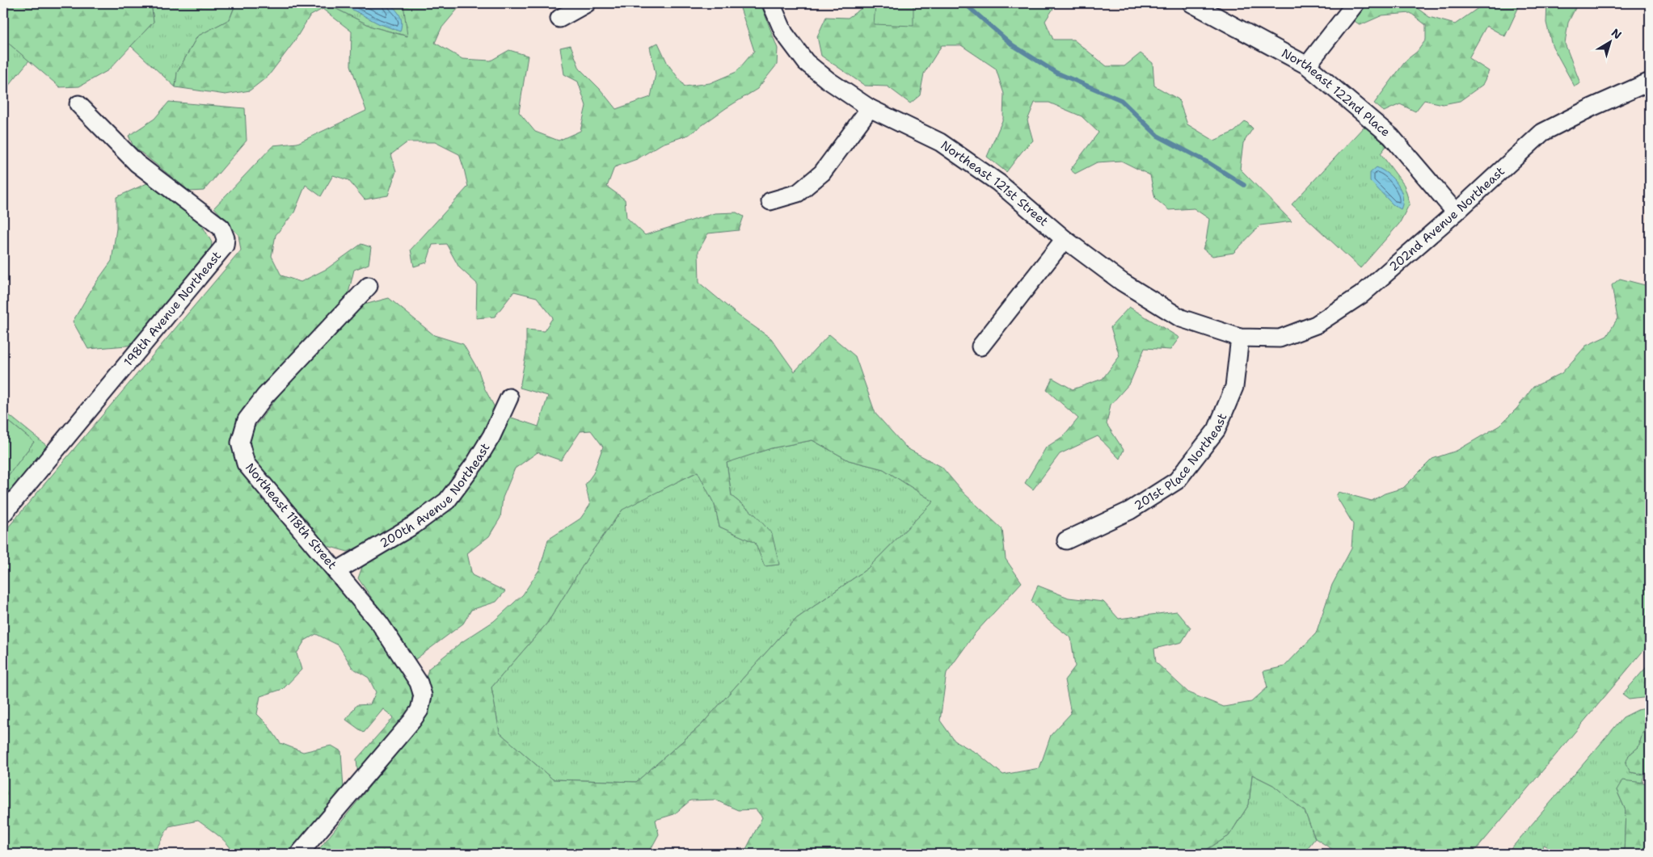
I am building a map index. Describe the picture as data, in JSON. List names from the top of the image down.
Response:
{
  "streets": {
    "street": [
      "Northeast 122nd Place",
      "Northeast 121st Street",
      "202nd Avenue Northeast",
      "198th Avenue Northeast",
      "201st Place Northeast",
      "200th Avenue Northeast",
      "Northeast 118th Street"
    ]
  },
  "crossings": [
    ["Northeast 122nd Place", "202nd Avenue Northeast"],
    ["Northeast 121st Street", "202nd Avenue Northeast"],
    ["Northeast 121st Street", "201st Place Northeast"],
    ["202nd Avenue Northeast", "201st Place Northeast"],
    ["200th Avenue Northeast", "Northeast 118th Street"]
  ],
  "north": "top right"
}
